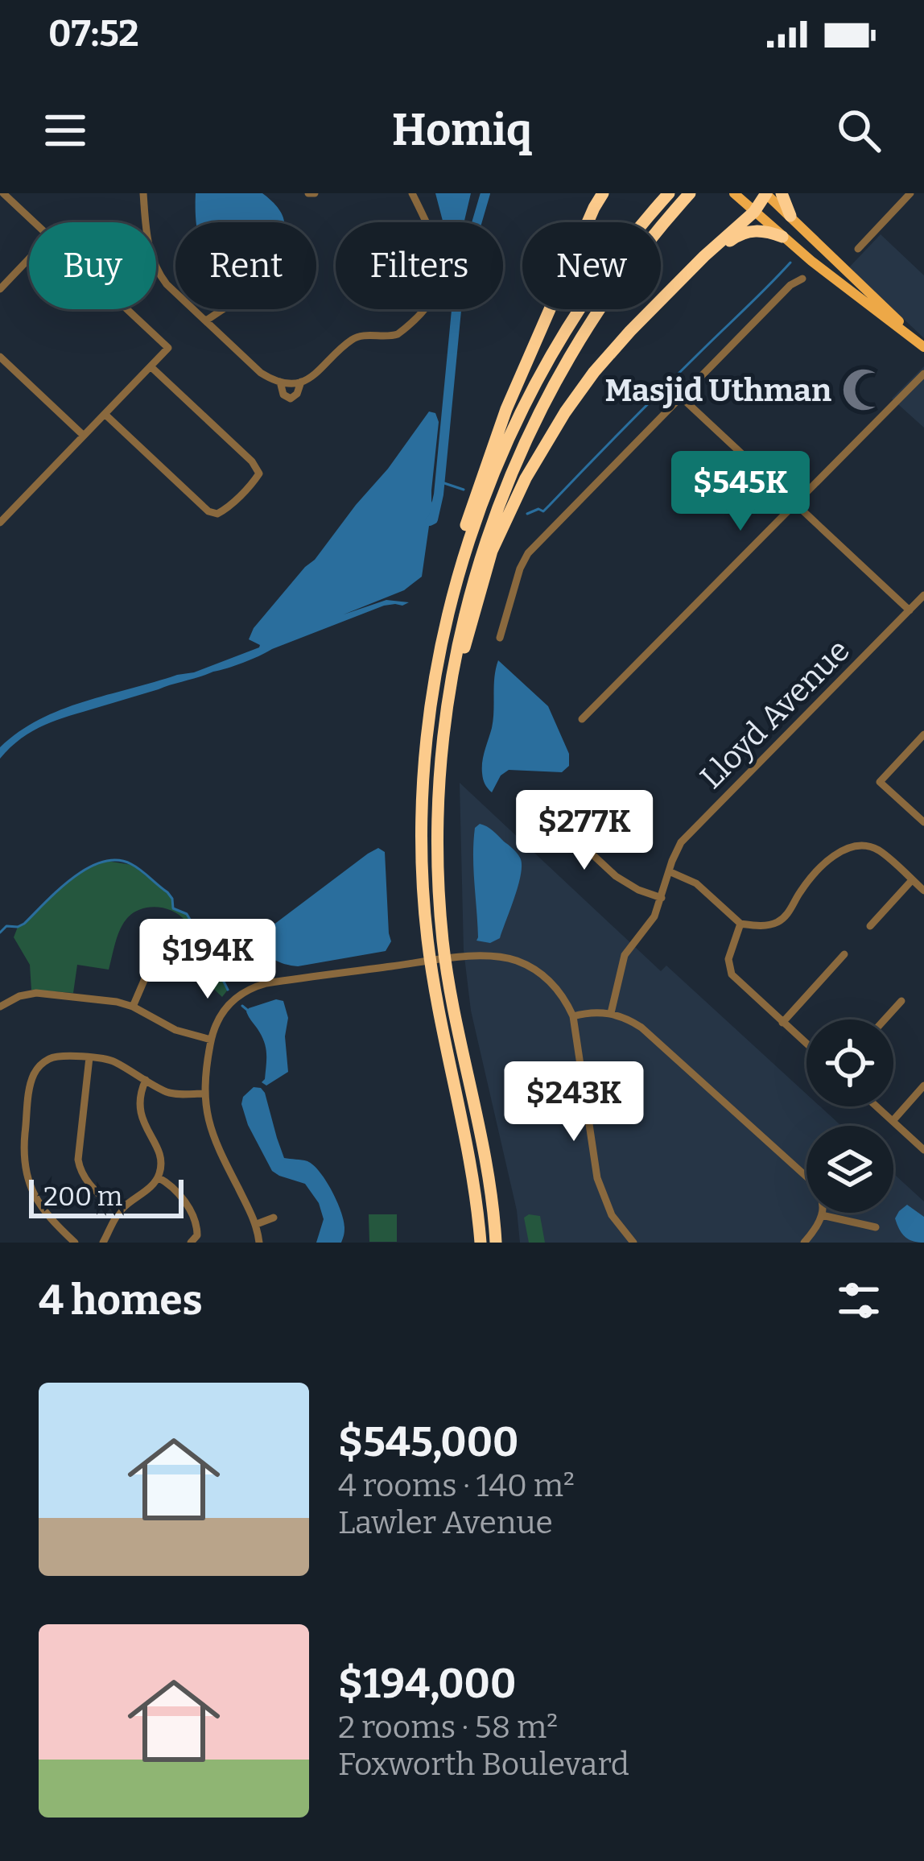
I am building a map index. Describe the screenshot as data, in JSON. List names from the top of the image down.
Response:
{
  "streets": {
    "street": ["Lloyd Avenue"]
  },
  "places": {
    "mosque": ["Masjid Uthman"]
  },
  "scale_bar": "200 m",
  "page": {
    "status": "07:52",
    "header": "Homiq",
    "chip": [
      "Buy",
      "Rent",
      "Filters",
      "New"
    ],
    "price": [
      "$545K",
      "$277K",
      "$194K",
      "$243K"
    ],
    "scale": "200 m",
    "heading": "4 homes",
    "list": [
      {
        "name": "$545,000",
        "note": "4 rooms · 140 m² · Lawler Avenue"
      },
      {
        "name": "$194,000",
        "note": "2 rooms · 58 m² · Foxworth Boulevard"
      }
    ]
  }
}
